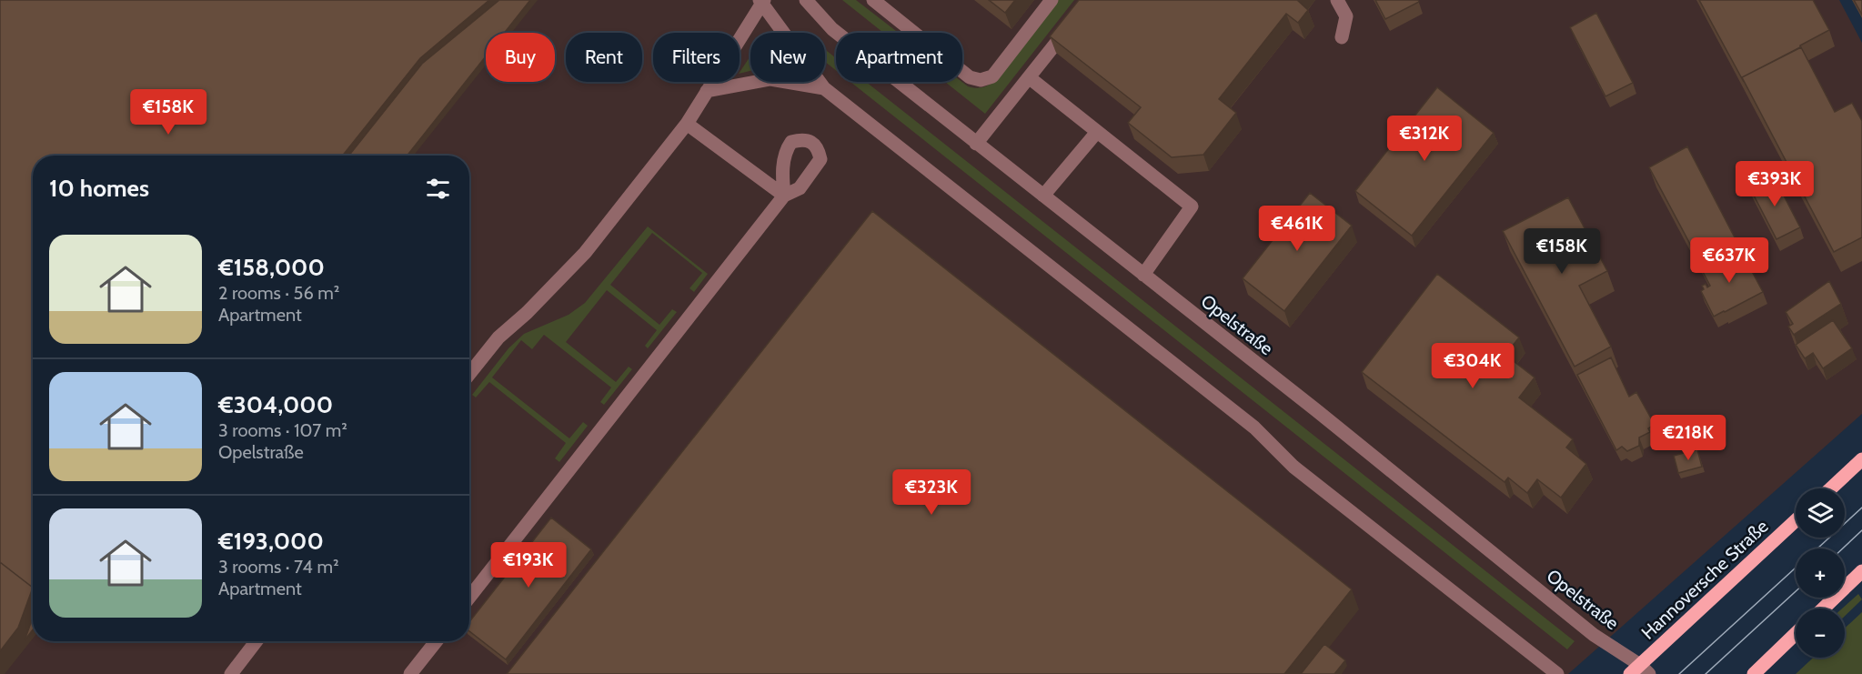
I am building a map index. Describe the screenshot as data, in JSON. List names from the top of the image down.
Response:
{
  "streets": {
    "main road": ["Hannoversche Straße"],
    "street": ["Opelstraße"]
  },
  "crossings": [
    ["Opelstraße", "Hannoversche Straße"]
  ],
  "page": {
    "chip": [
      "Buy",
      "Rent",
      "Filters",
      "New",
      "Apartment"
    ],
    "price": [
      "€158K",
      "€312K",
      "€393K",
      "€461K",
      "€158K",
      "€637K",
      "€304K",
      "€218K",
      "€323K",
      "€193K"
    ],
    "heading": "10 homes",
    "list": [
      {
        "name": "€158,000",
        "note": "2 rooms · 56 m² · Apartment"
      },
      {
        "name": "€304,000",
        "note": "3 rooms · 107 m² · Opelstraße"
      },
      {
        "name": "€193,000",
        "note": "3 rooms · 74 m² · Apartment"
      }
    ],
    "map_buttons": ["+", "−"]
  }
}
